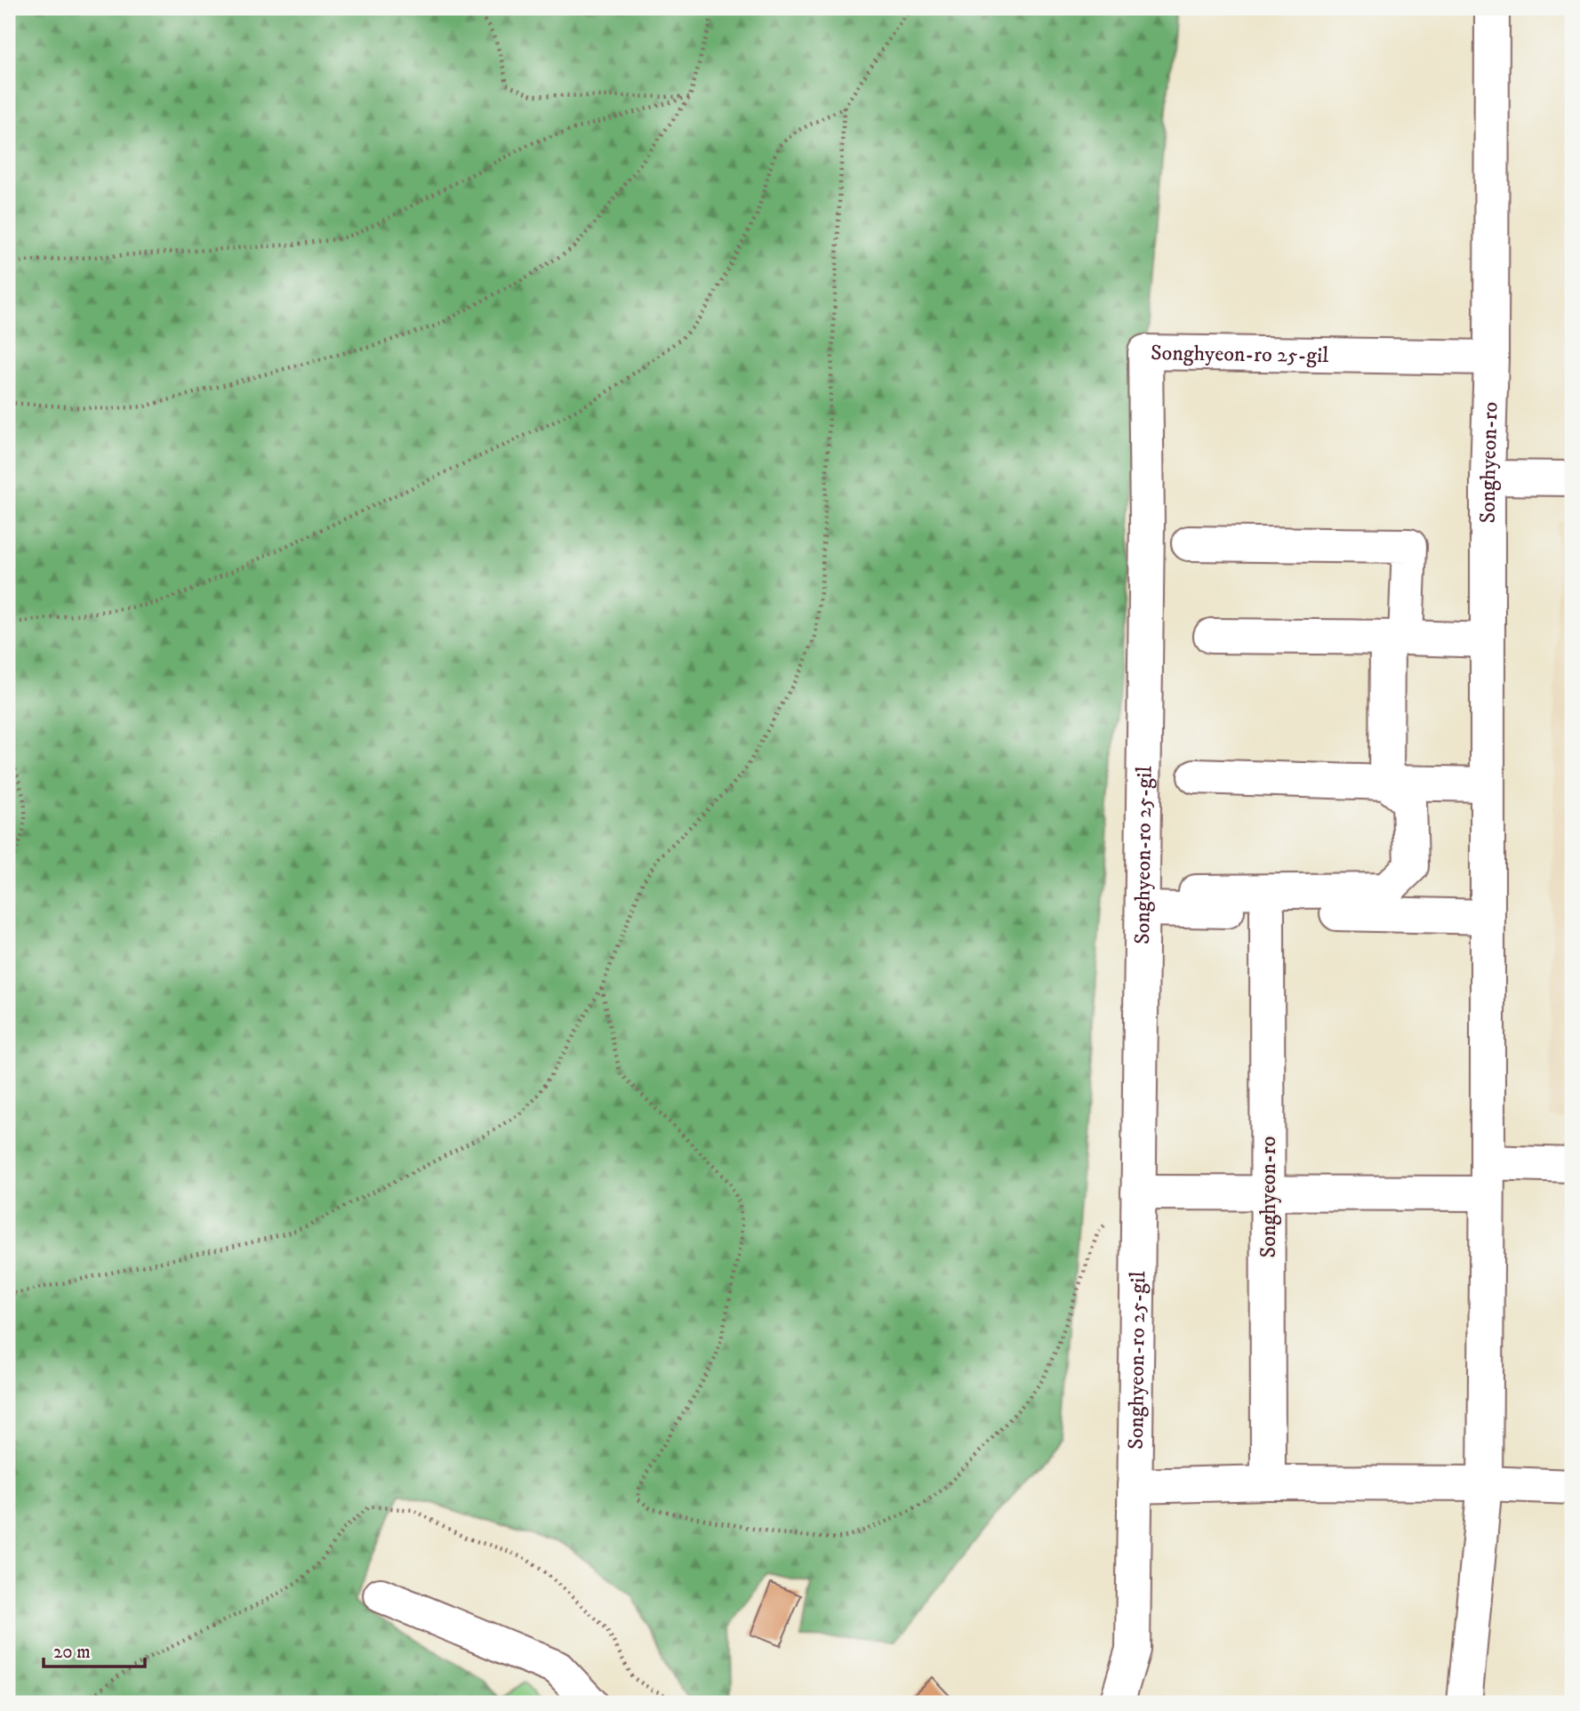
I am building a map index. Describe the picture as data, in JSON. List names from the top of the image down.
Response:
{
  "streets": {
    "street": ["Songhyeon-ro 25-gil", "Songhyeon-ro"]
  },
  "crossings": [
    ["Songhyeon-ro 25-gil", "Songhyeon-ro"]
  ],
  "scale_bar": "20 m"
}
